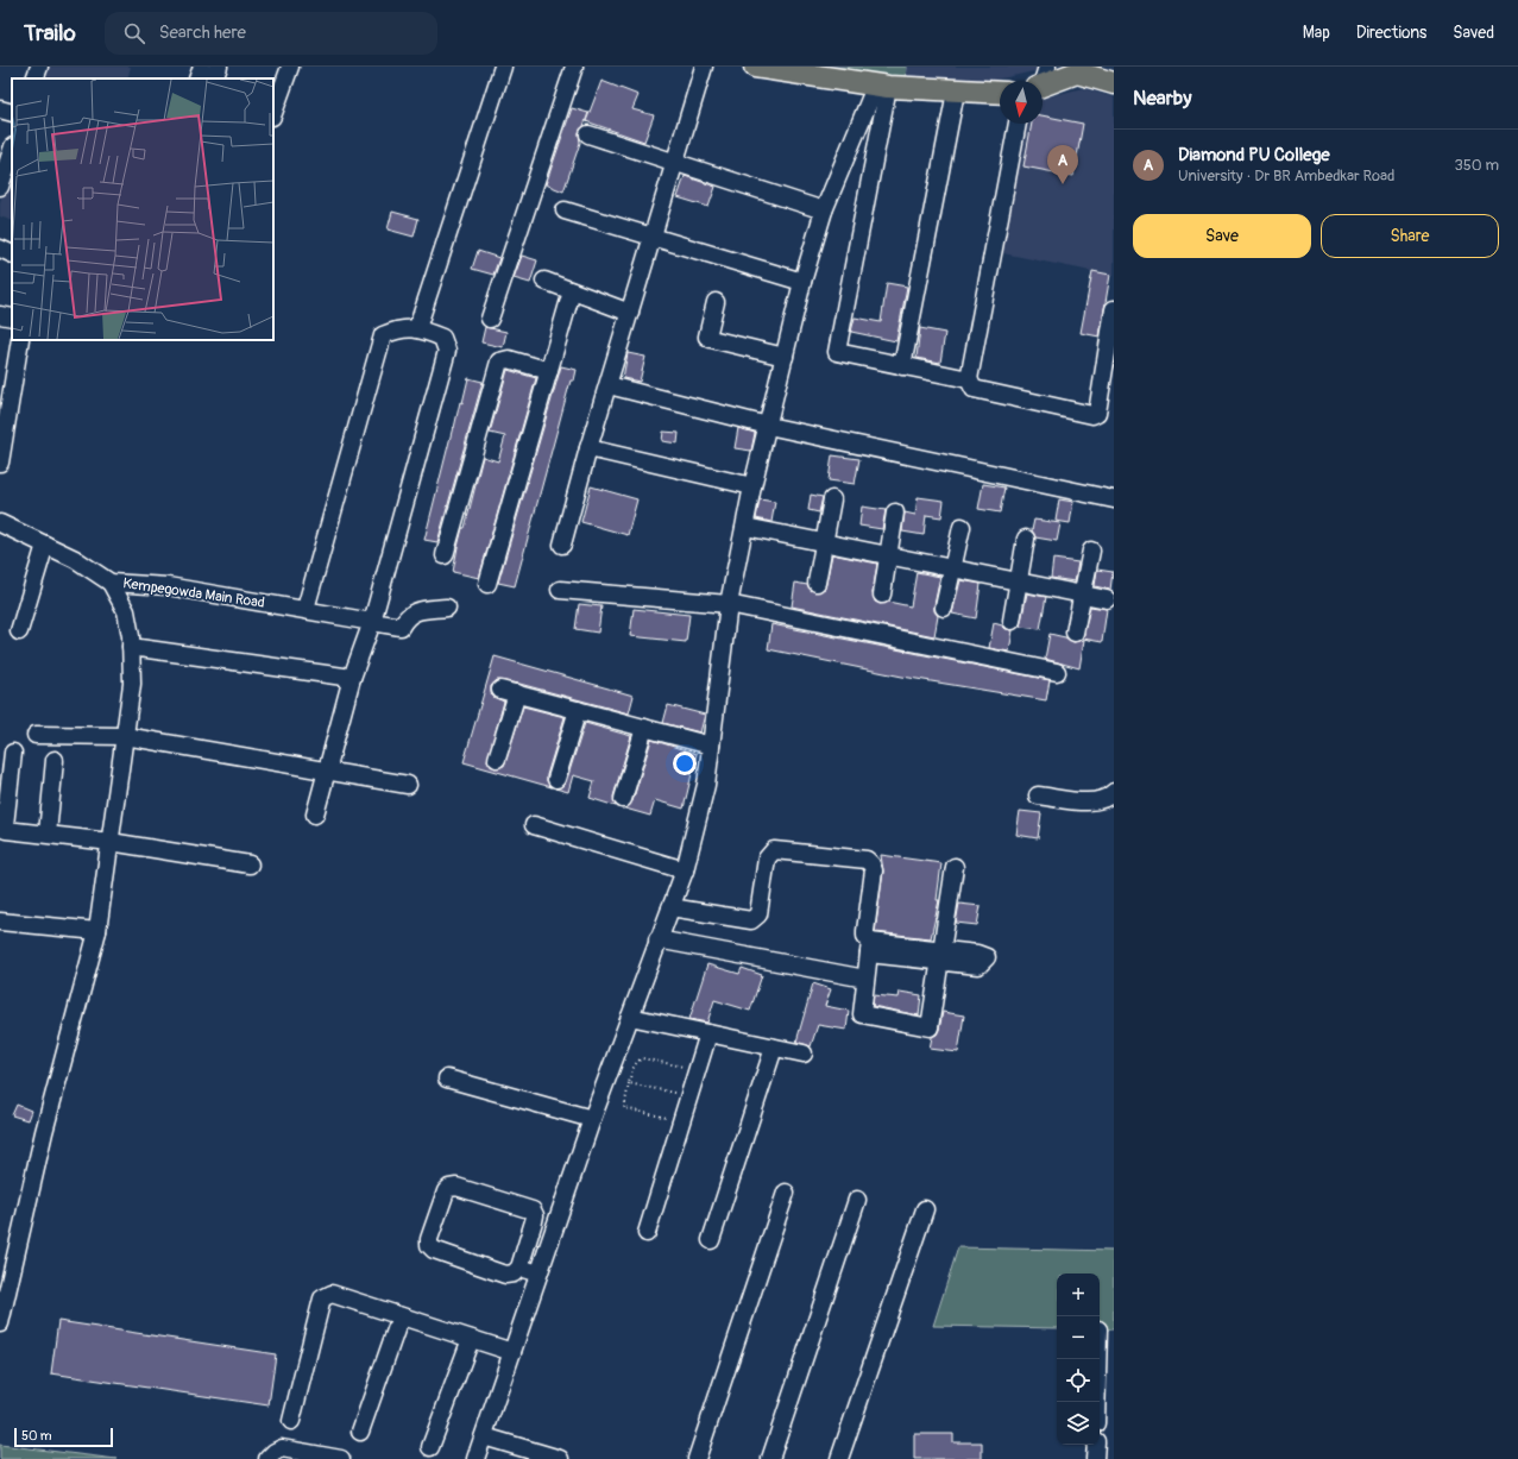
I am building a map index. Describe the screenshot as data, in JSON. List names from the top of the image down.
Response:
{
  "streets": {
    "street": ["Kempegowda Main Road"]
  },
  "scale_bar": "50 m",
  "north": "bottom",
  "page": {
    "header": "Trailo",
    "search": "Search here",
    "nav": ["Map", "Directions", "Saved"],
    "heading": "Nearby",
    "list": [
      {
        "mark": "A",
        "name": "Diamond PU College",
        "note": "University · Dr BR Ambedkar Road",
        "value": "350 m"
      }
    ],
    "pins": "A",
    "buttons": ["Save", "Share"],
    "map_buttons": ["+", "−"],
    "scale": "50 m"
  }
}
